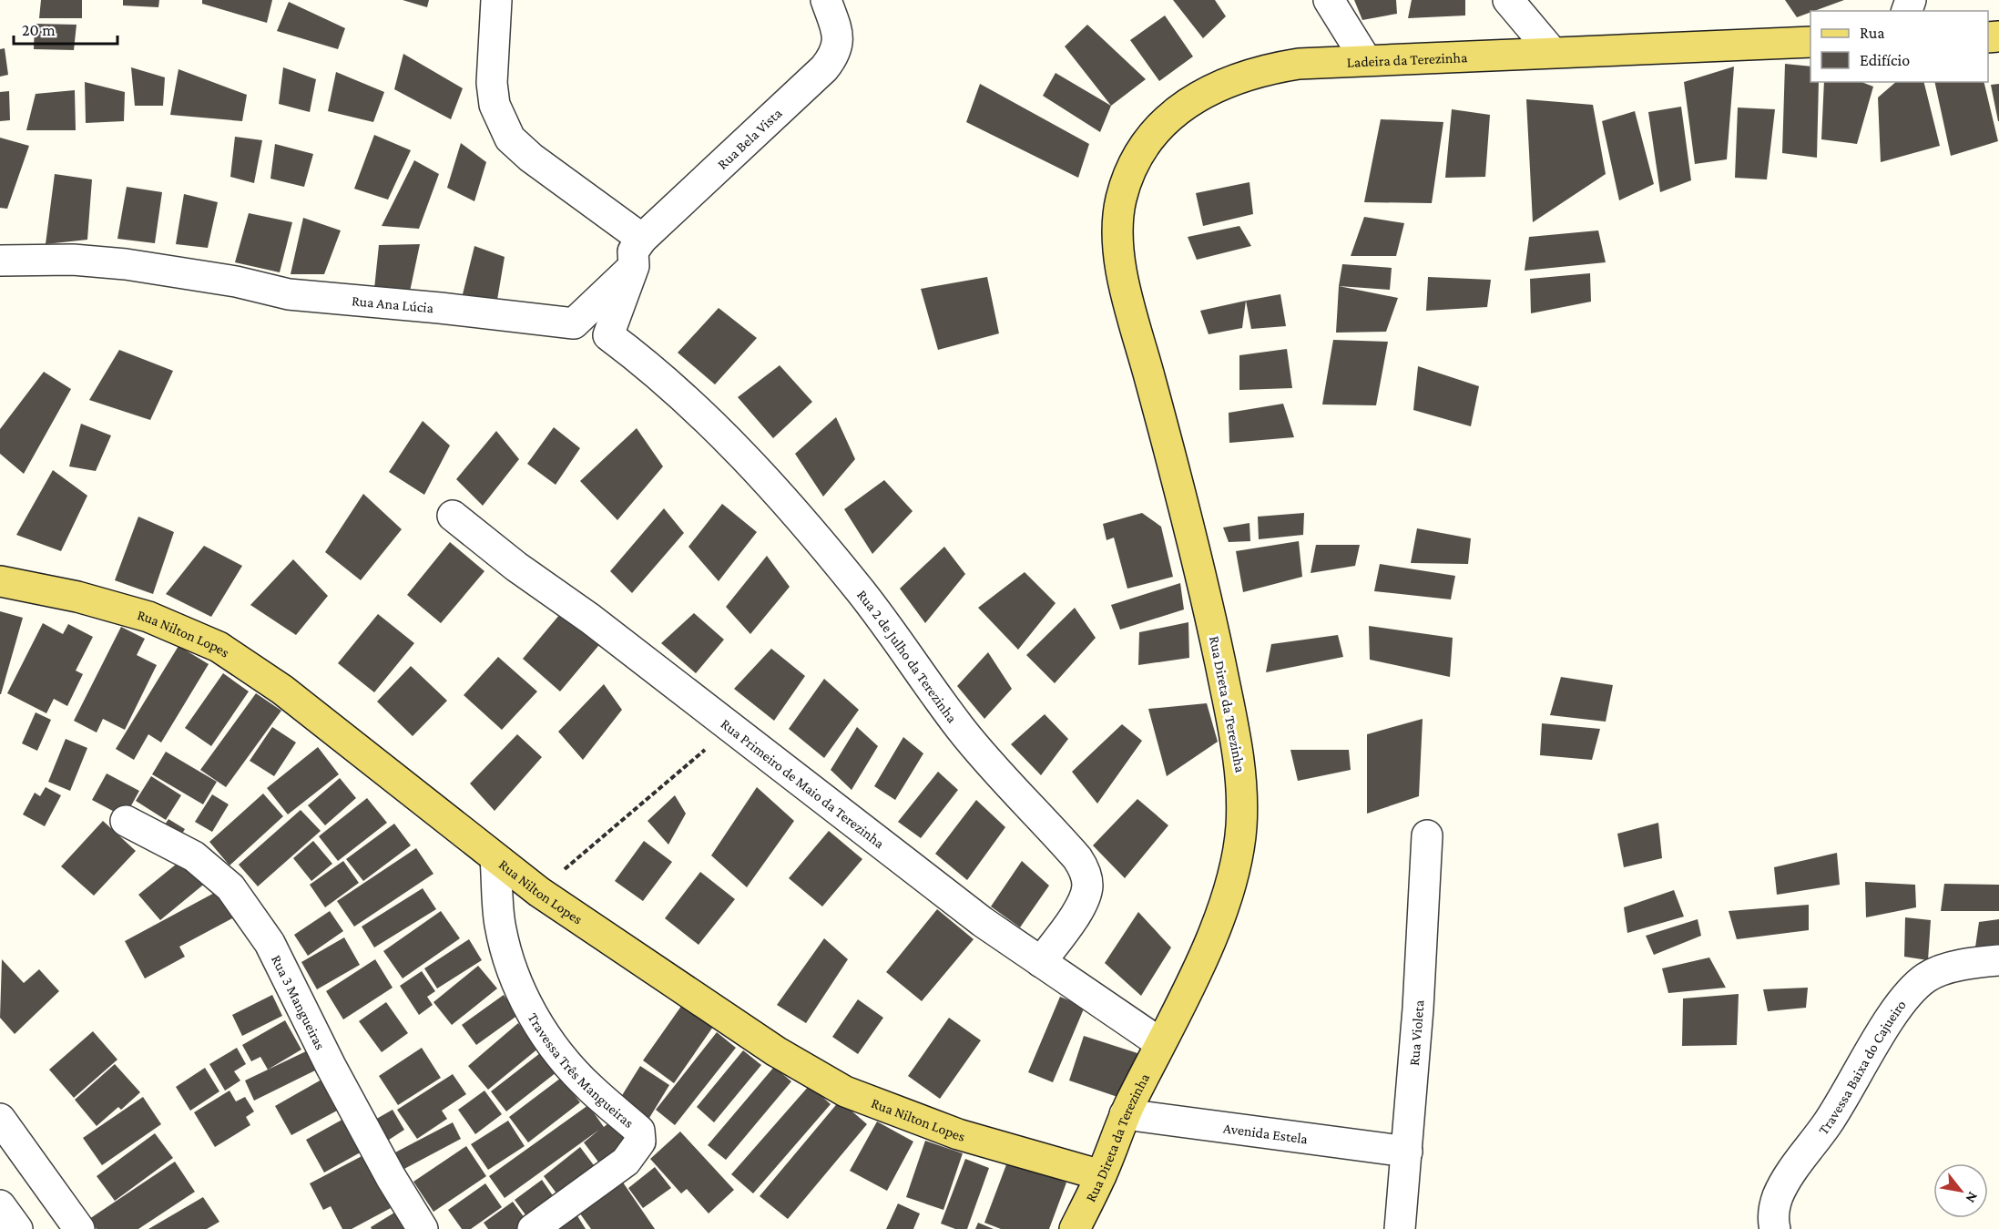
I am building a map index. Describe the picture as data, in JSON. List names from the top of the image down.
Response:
{
  "streets": {
    "main road": ["Ladeira da Terezinha", "Rua Nilton Lopes", "Rua Direta da Terezinha"],
    "street": [
      "Rua Bela Vista",
      "Rua Ana Lúcia",
      "Rua 2 de Julho da Terezinha",
      "Rua Primeiro de Maio da Terezinha",
      "Rua 3 Mangueiras",
      "Rua Violeta",
      "Travessa Três Mangueiras",
      "Travessa Baixa do Cajueiro",
      "Avenida Estela"
    ]
  },
  "crossings": [
    ["Ladeira da Terezinha", "Rua Direta da Terezinha"],
    ["Rua Bela Vista", "Rua Ana Lúcia"],
    ["Rua Bela Vista", "Rua 2 de Julho da Terezinha"],
    ["Rua Ana Lúcia", "Rua 2 de Julho da Terezinha"],
    ["Rua Nilton Lopes", "Rua Direta da Terezinha"],
    ["Rua Nilton Lopes", "Travessa Três Mangueiras"],
    ["Rua 2 de Julho da Terezinha", "Rua Primeiro de Maio da Terezinha"],
    ["Rua Direta da Terezinha", "Rua Primeiro de Maio da Terezinha"],
    ["Rua Direta da Terezinha", "Avenida Estela"],
    ["Rua Violeta", "Avenida Estela"]
  ],
  "legend": ["Rua", "Edifício"],
  "scale_bar": "20 m",
  "north": "bottom right"
}
